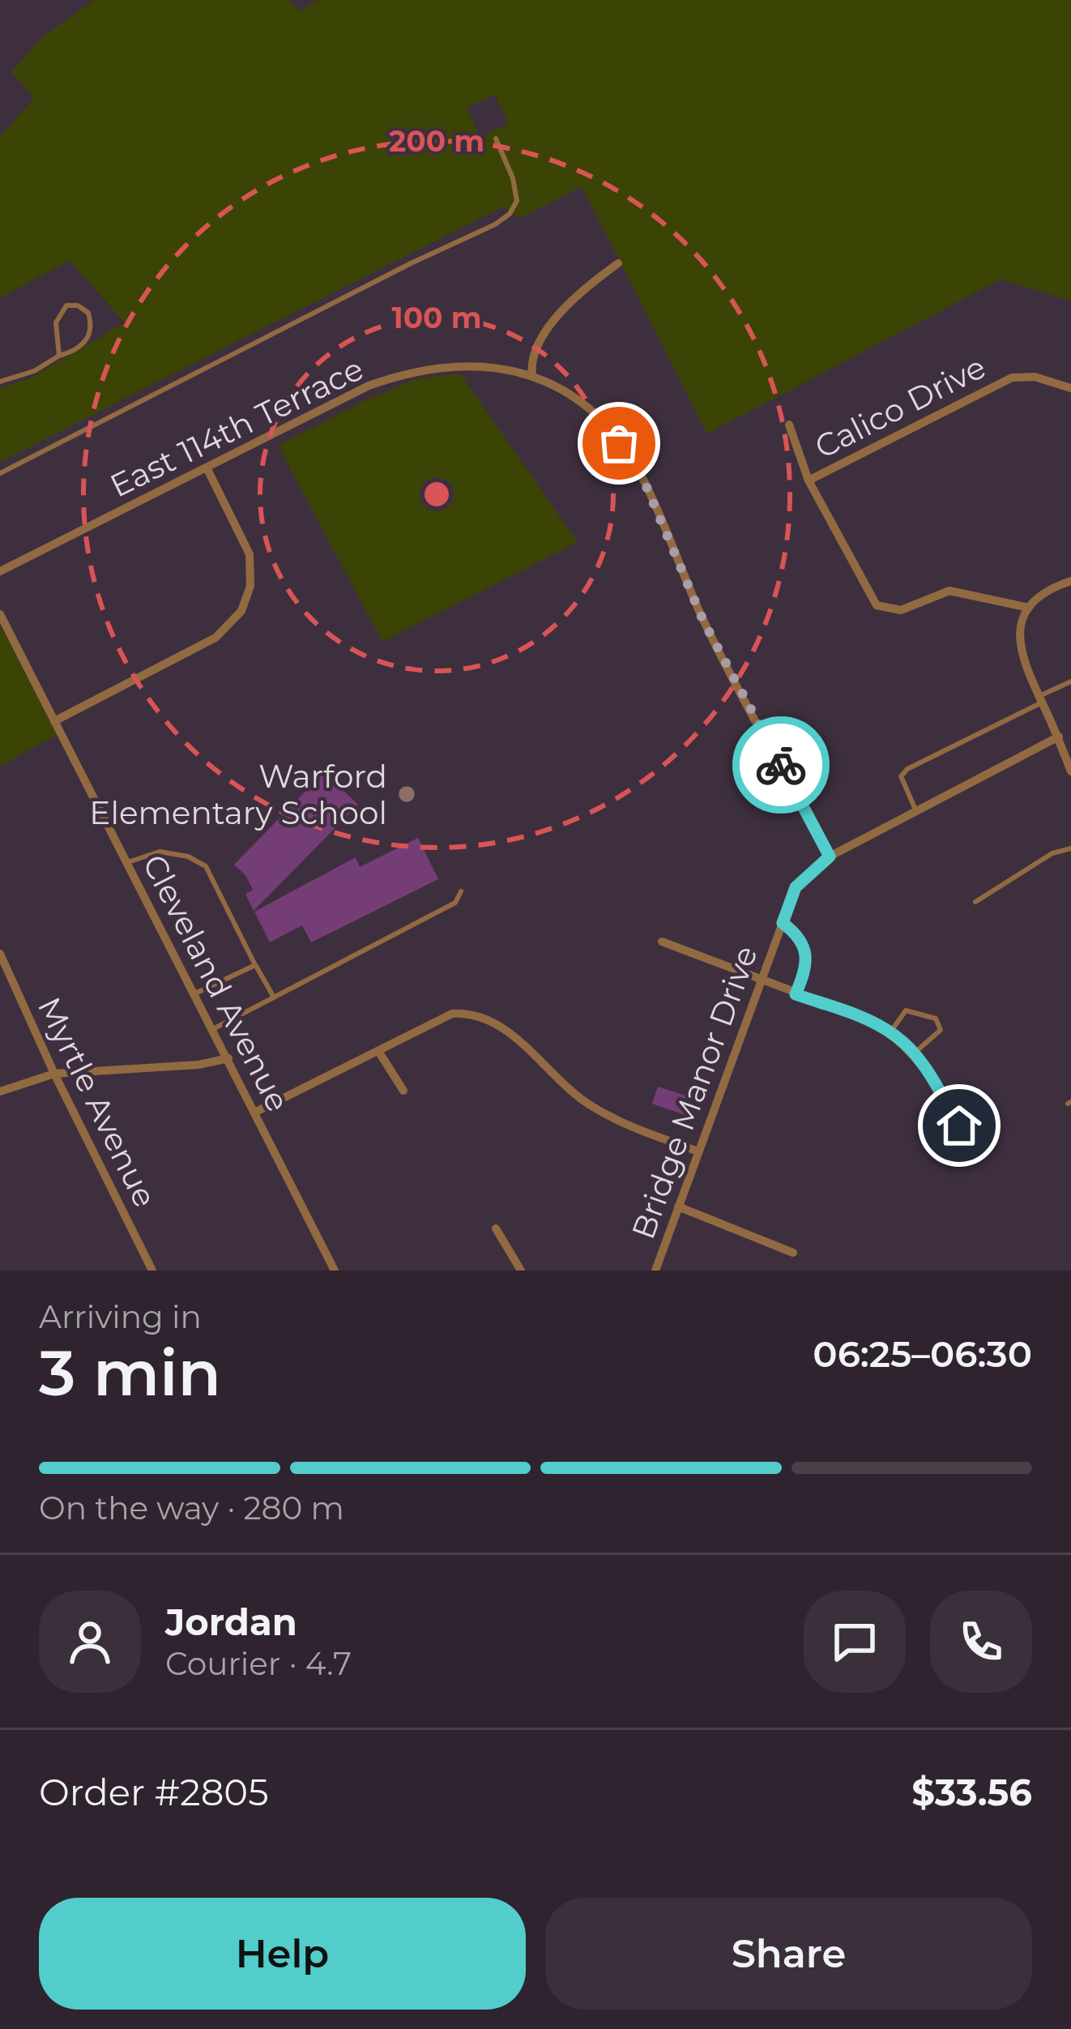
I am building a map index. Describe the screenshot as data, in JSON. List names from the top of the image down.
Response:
{
  "streets": {
    "street": [
      "Calico Drive",
      "East 114th Terrace",
      "Cleveland Avenue",
      "Bridge Manor Drive",
      "Myrtle Avenue"
    ]
  },
  "crossings": [
    ["East 114th Terrace", "Bridge Manor Drive"]
  ],
  "places": ["Warford Elementary School"],
  "page": {
    "heading": ["3 min", "Arriving in", "06:25–06:30"],
    "panel": [
      "Jordan",
      "Courier · 4.7",
      "Order #2805",
      "$33.56"
    ],
    "bar": "On the way · 280 m",
    "buttons": ["Help", "Share"]
  },
  "rings": ["200 m", "100 m"]
}
